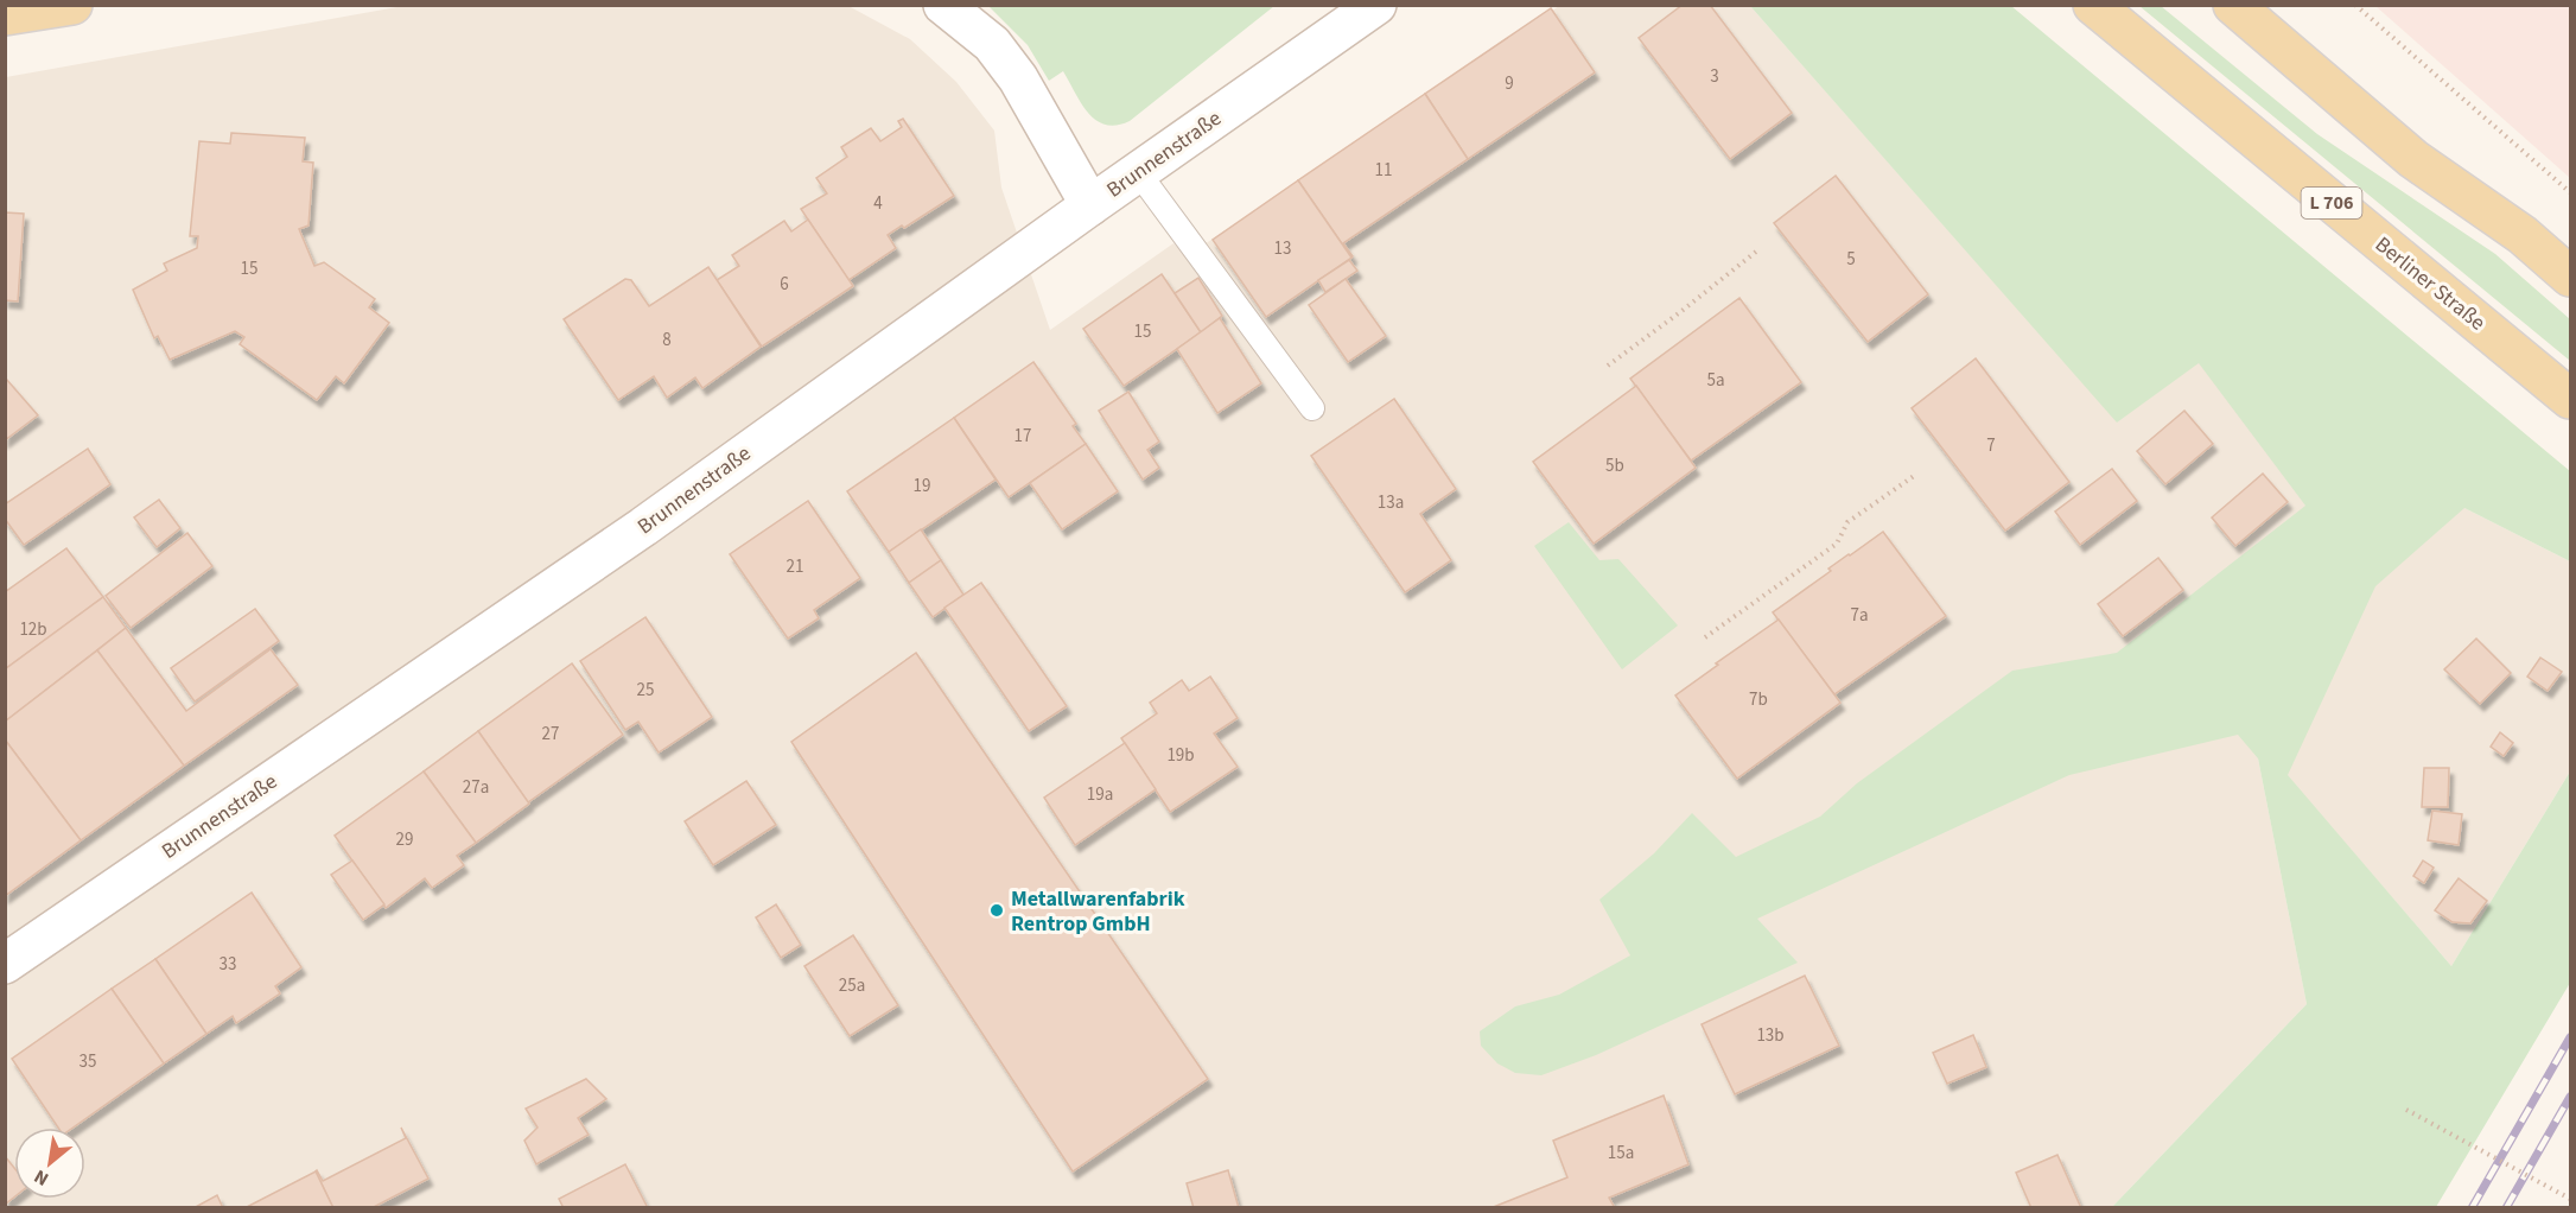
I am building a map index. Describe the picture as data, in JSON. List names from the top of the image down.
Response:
{
  "streets": {
    "main road": ["Brunnenstraße", "L 706", "Berliner Straße"]
  },
  "places": ["Metallwarenfabrik Rentrop GmbH"],
  "house_numbers": [
    "3",
    "9",
    "11",
    "4",
    "13",
    "5",
    "15",
    "6",
    "15",
    "8",
    "5a",
    "17",
    "7",
    "5b",
    "19",
    "13a",
    "21",
    "7a",
    "12b",
    "25",
    "7b",
    "27",
    "19b",
    "27a",
    "19a",
    "29",
    "33",
    "25a",
    "13b",
    "35",
    "15a"
  ],
  "north": "bottom left"
}
